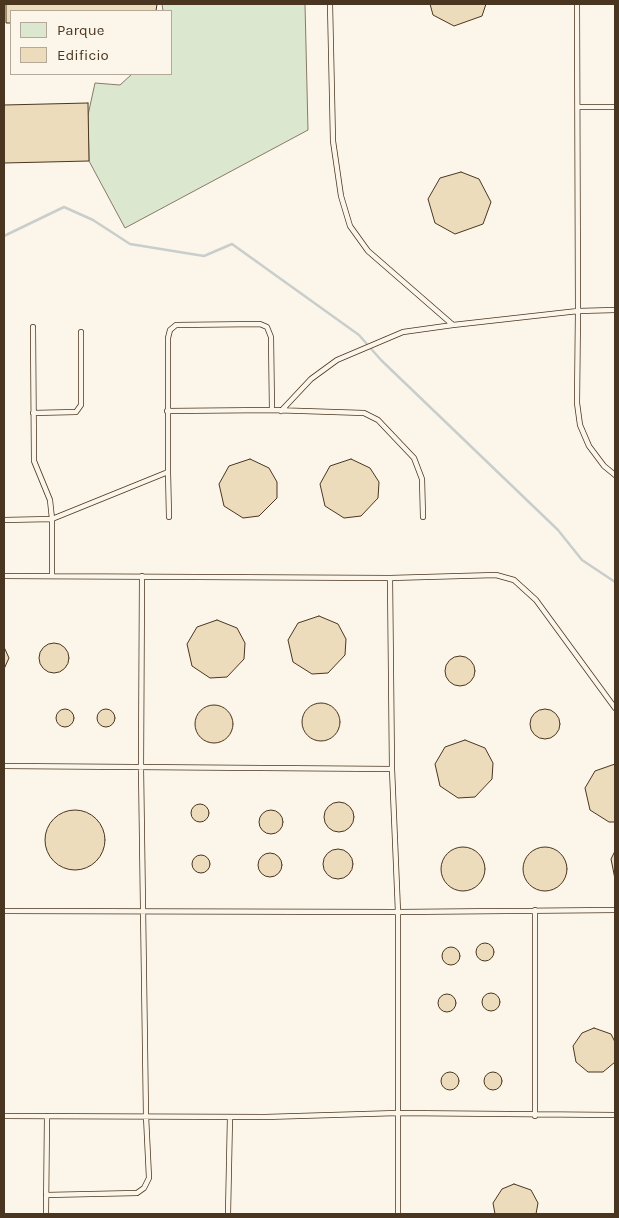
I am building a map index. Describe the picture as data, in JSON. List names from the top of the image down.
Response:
{
  "legend": ["Parque", "Edificio"]
}
